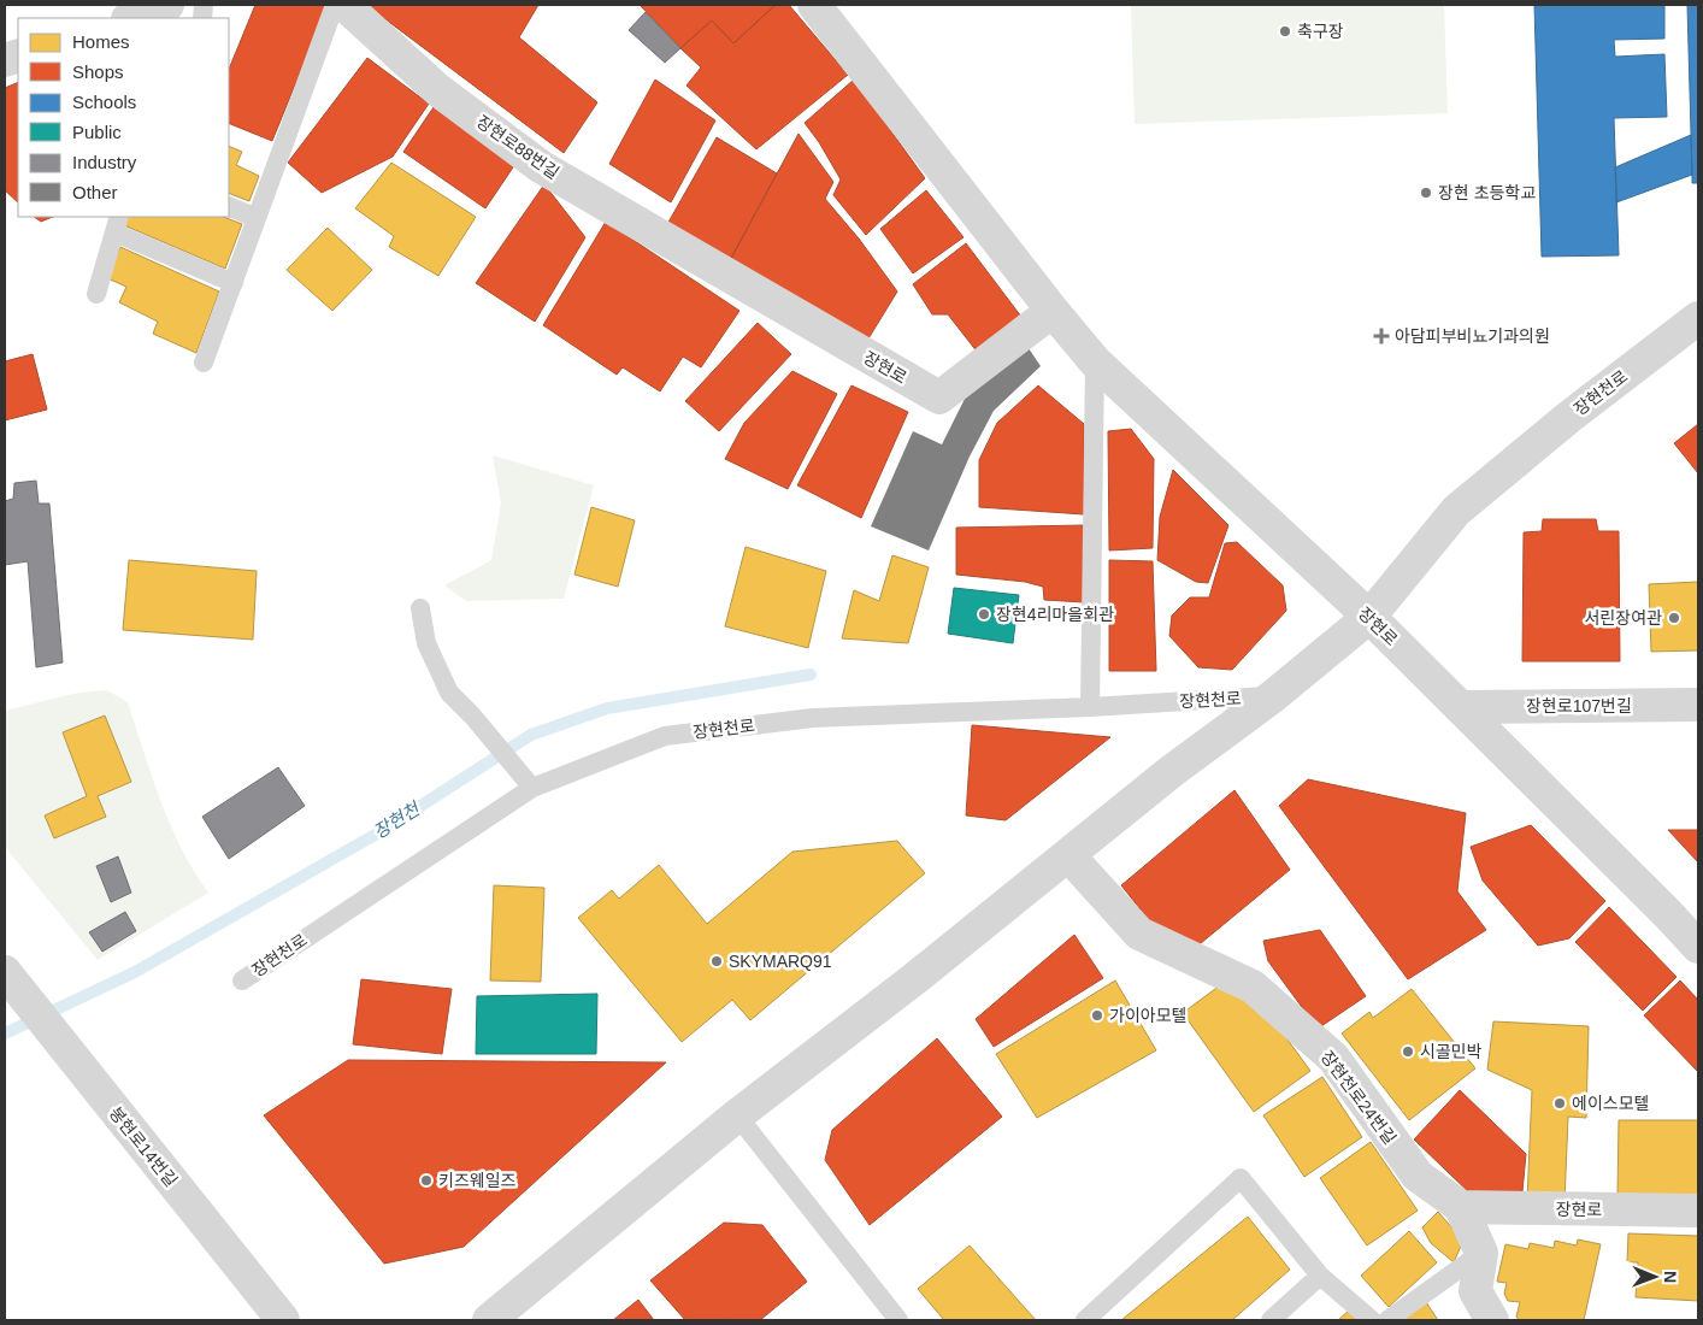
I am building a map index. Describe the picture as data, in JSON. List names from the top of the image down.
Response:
{
  "streets": {
    "street": [
      "장현로88번길",
      "장현로",
      "장현천로",
      "장현로107번길",
      "장현천로24번길",
      "봉현로14번길"
    ]
  },
  "crossings": [
    ["장현로88번길", "장현로"],
    ["장현로", "장현천로"],
    ["장현로", "장현로107번길"],
    ["장현로", "장현천로24번길"],
    ["장현천로", "장현천로24번길"]
  ],
  "water": ["장현천"],
  "places": {
    "other": [
      "축구장",
      "장현 초등학교",
      "장현4리마을회관",
      "서린장여관",
      "SKYMARQ91",
      "가이아모텔",
      "시골민박",
      "에이스모텔",
      "키즈웨일즈"
    ],
    "health": ["아담피부비뇨기과의원"]
  },
  "legend": [
    "Homes",
    "Shops",
    "Schools",
    "Public",
    "Industry",
    "Other"
  ],
  "north": "right"
}
